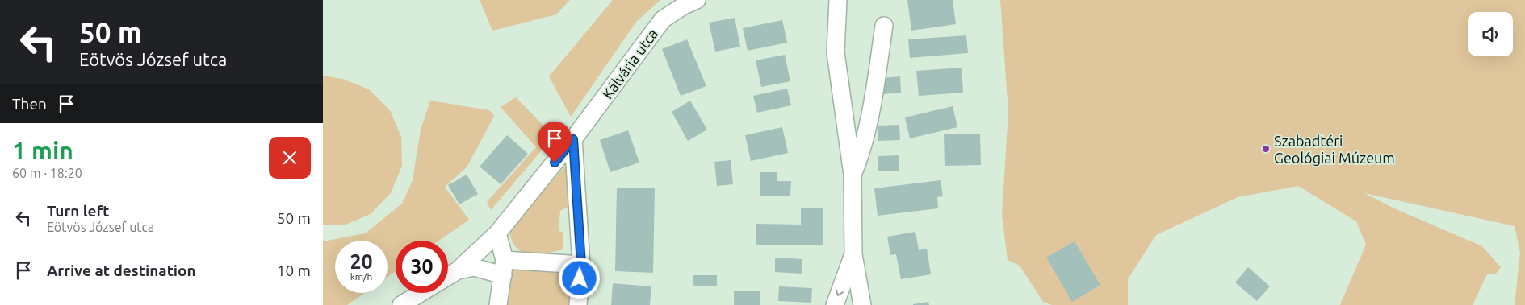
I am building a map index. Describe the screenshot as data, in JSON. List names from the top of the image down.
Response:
{
  "streets": {
    "street": ["Kálvária utca"]
  },
  "places": ["Szabadtéri Geológiai Múzeum"],
  "page": {
    "turn": ["50 m", "Eötvös József utca"],
    "then": "Then",
    "heading": ["1 min", "60 m · 18:20"],
    "list": [
      {
        "name": "Turn left",
        "note": "Eötvös József utca",
        "value": "50 m"
      },
      {
        "name": "Arrive at destination",
        "value": "10 m"
      }
    ],
    "speed": "20 km/h",
    "limit": "30"
  }
}
